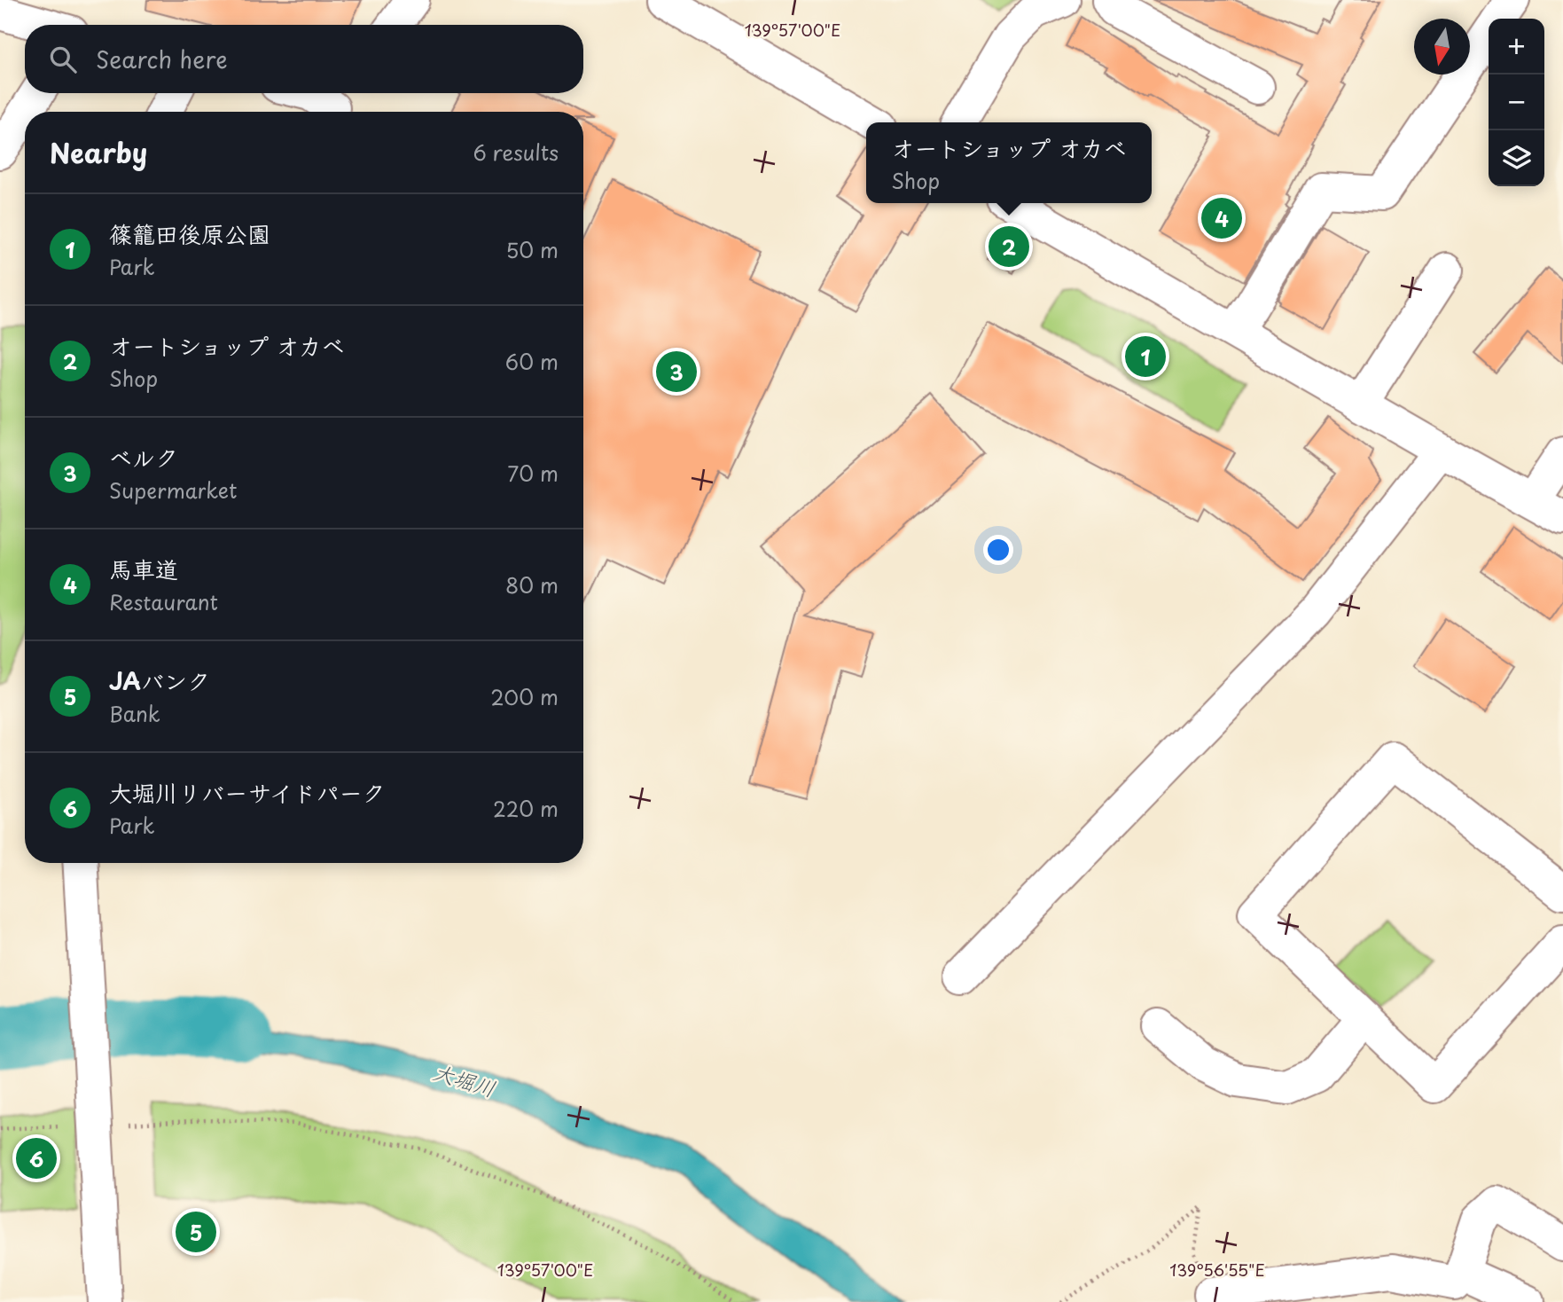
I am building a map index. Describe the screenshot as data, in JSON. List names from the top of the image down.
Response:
{
  "water": ["大堀川"],
  "north": "bottom",
  "page": {
    "map_buttons": ["+", "−"],
    "search": "Search here",
    "heading": ["Nearby", "6 results"],
    "popup": ["オートショップ オカベ", "Shop"],
    "list": [
      {
        "mark": "1",
        "name": "篠籠田後原公園",
        "note": "Park",
        "value": "50 m"
      },
      {
        "mark": "2",
        "name": "オートショップ オカベ",
        "note": "Shop",
        "value": "60 m"
      },
      {
        "mark": "3",
        "name": "ベルク",
        "note": "Supermarket",
        "value": "70 m"
      },
      {
        "mark": "4",
        "name": "馬車道",
        "note": "Restaurant",
        "value": "80 m"
      },
      {
        "mark": "5",
        "name": "JAバンク",
        "note": "Bank",
        "value": "200 m"
      },
      {
        "mark": "6",
        "name": "大堀川リバーサイドパーク",
        "note": "Park",
        "value": "220 m"
      }
    ],
    "pins": [
      "4",
      "2",
      "1",
      "3",
      "6",
      "5"
    ]
  },
  "coordinates": ["139°57'00\"E", "139°56'55\"E"]
}
